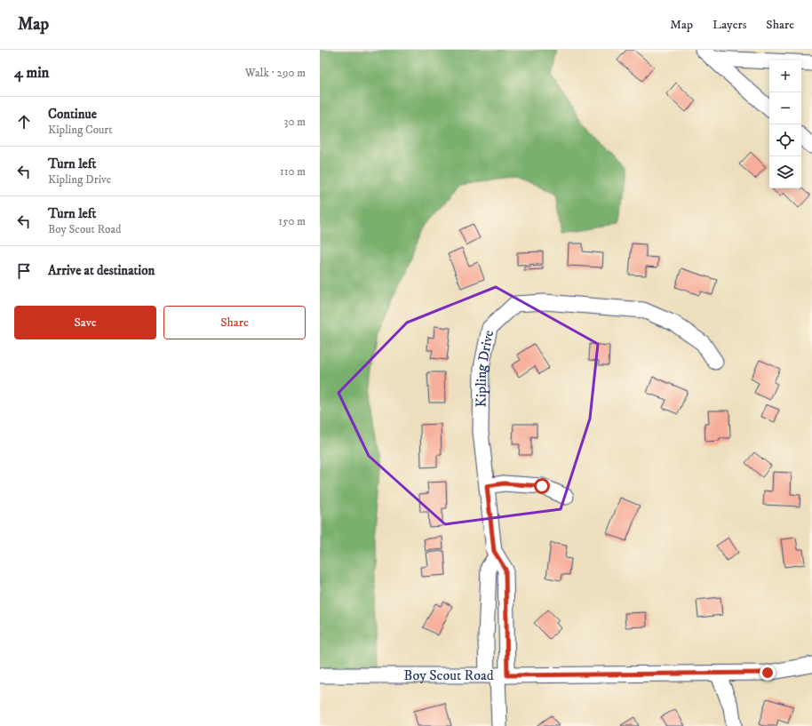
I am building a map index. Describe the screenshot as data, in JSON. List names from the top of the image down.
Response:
{
  "streets": {
    "street": ["Kipling Drive", "Boy Scout Road"]
  },
  "crossings": [
    ["Kipling Drive", "Boy Scout Road"]
  ],
  "page": {
    "header": "Map",
    "nav": ["Map", "Layers", "Share"],
    "heading": ["4 min", "Walk · 290 m"],
    "map_buttons": ["+", "−"],
    "list": [
      ["Continue", "Kipling Court", "30 m"],
      ["Turn left", "Kipling Drive", "110 m"],
      ["Turn left", "Boy Scout Road", "150 m"],
      "Arrive at destination"
    ],
    "buttons": ["Save", "Share"]
  }
}
